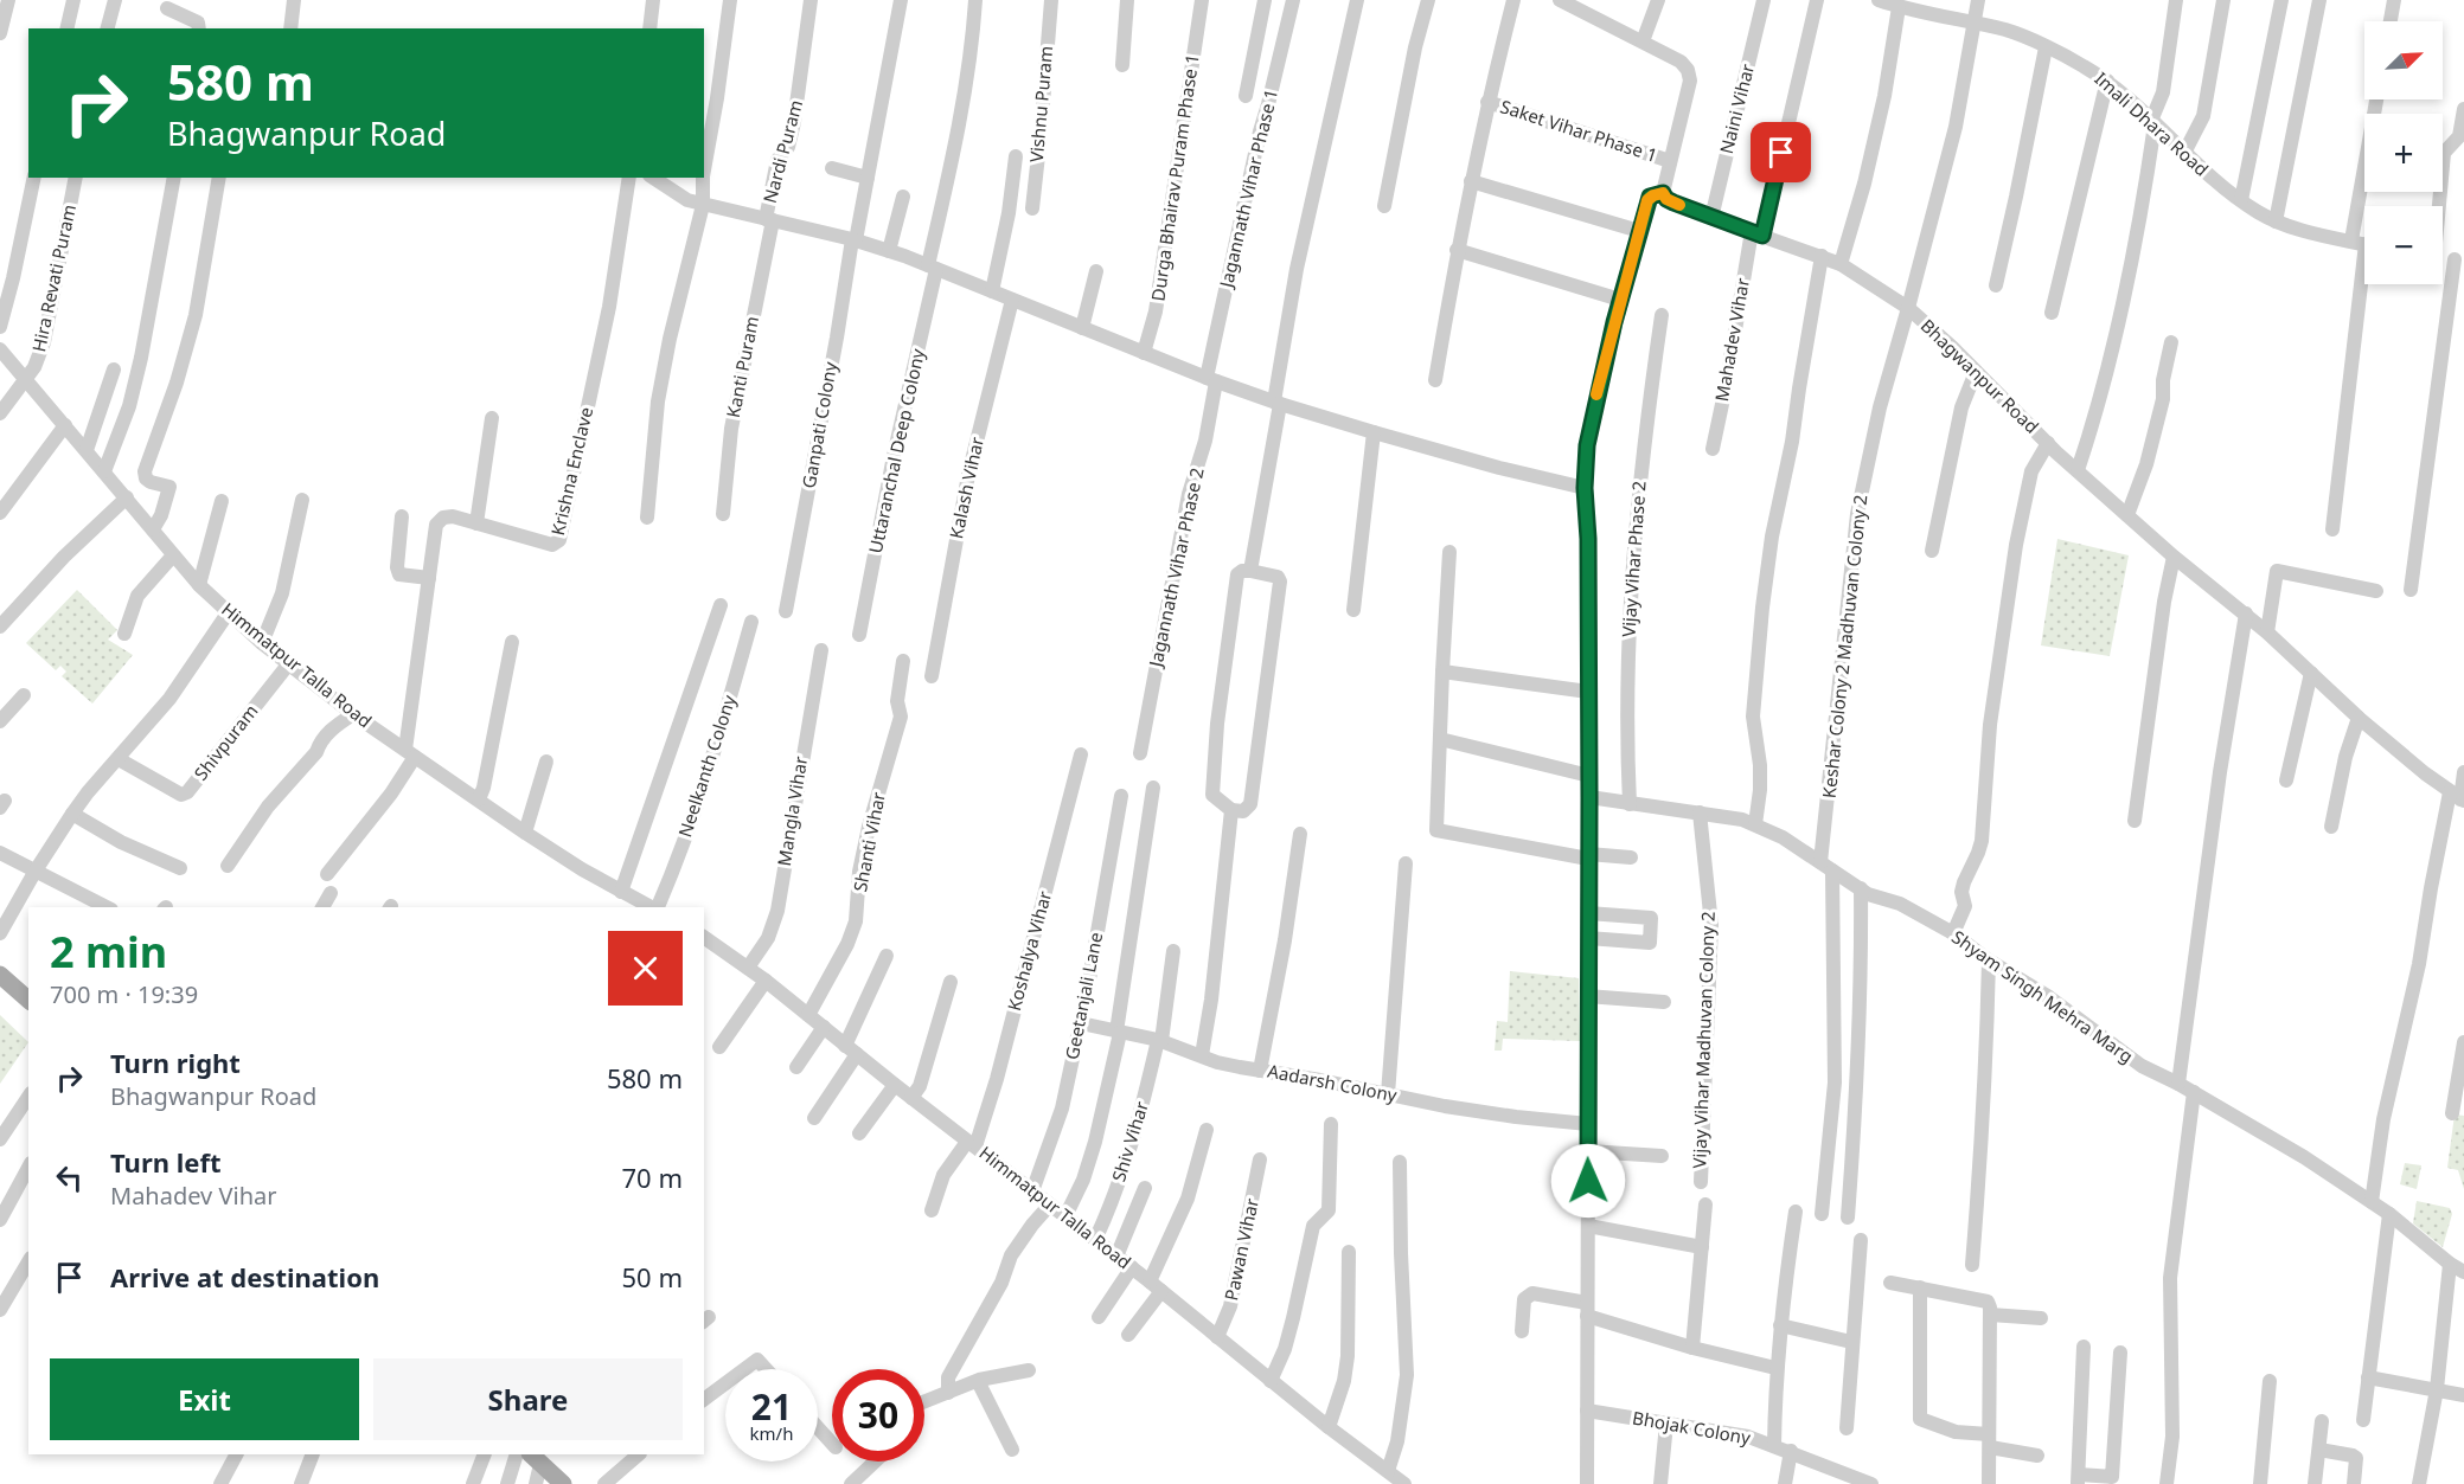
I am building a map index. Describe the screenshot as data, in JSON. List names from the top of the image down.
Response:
{
  "streets": {
    "street": [
      "Vishnu Puram",
      "Naini Vihar",
      "Imali Dhara Road",
      "Saket Vihar Phase 1",
      "Nardi Puram",
      "Durga Bhairav Puram Phase 1",
      "Jagannath Vihar Phase 1",
      "Hira Revati Puram",
      "Mahadev Vihar",
      "Kanti Puram",
      "Bhagwanpur Road",
      "Ganpati Colony",
      "Uttaranchal Deep Colony",
      "Krishna Enclave",
      "Kalash Vihar",
      "Vijay Vihar Phase 2",
      "Jagannath Vihar Phase 2",
      "Keshar Colony 2 Madhuvan Colony 2",
      "Himmatpur Talla Road",
      "Shivpuram",
      "Neelkanth Colony",
      "Mangla Vihar",
      "Shanti Vihar",
      "Koshalya Vihar",
      "Geetanjali Lane",
      "Shyam Singh Mehra Marg",
      "Vijay Vihar Madhuvan Colony 2",
      "Aadarsh Colony",
      "Shiv Vihar",
      "Pawan Vihar",
      "Bhojak Colony"
    ]
  },
  "crossings": [
    ["Naini Vihar", "Bhagwanpur Road"],
    ["Imali Dhara Road", "Keshar Colony 2 Madhuvan Colony 2"],
    ["Nardi Puram", "Kanti Puram"],
    ["Jagannath Vihar Phase 1", "Jagannath Vihar Phase 2"],
    ["Hira Revati Puram", "Himmatpur Talla Road"],
    ["Mahadev Vihar", "Bhagwanpur Road"],
    ["Bhagwanpur Road", "Keshar Colony 2 Madhuvan Colony 2"],
    ["Krishna Enclave", "Himmatpur Talla Road"],
    ["Vijay Vihar Phase 2", "Shyam Singh Mehra Marg"],
    ["Keshar Colony 2 Madhuvan Colony 2", "Shyam Singh Mehra Marg"],
    ["Himmatpur Talla Road", "Shivpuram"],
    ["Himmatpur Talla Road", "Mangla Vihar"],
    ["Himmatpur Talla Road", "Shanti Vihar"],
    ["Himmatpur Talla Road", "Koshalya Vihar"],
    ["Himmatpur Talla Road", "Geetanjali Lane"],
    ["Himmatpur Talla Road", "Shiv Vihar"],
    ["Himmatpur Talla Road", "Pawan Vihar"],
    ["Geetanjali Lane", "Aadarsh Colony"],
    ["Shyam Singh Mehra Marg", "Vijay Vihar Madhuvan Colony 2"],
    ["Aadarsh Colony", "Shiv Vihar"]
  ],
  "north": "top right",
  "page": {
    "map_buttons": ["+", "−"],
    "turn": ["580 m", "Bhagwanpur Road"],
    "heading": ["2 min", "700 m · 19:39"],
    "list": [
      {
        "name": "Turn right",
        "note": "Bhagwanpur Road",
        "value": "580 m"
      },
      {
        "name": "Turn left",
        "note": "Mahadev Vihar",
        "value": "70 m"
      },
      {
        "name": "Arrive at destination",
        "value": "50 m"
      }
    ],
    "buttons": ["Exit", "Share"],
    "speed": "21 km/h",
    "limit": "30"
  }
}
